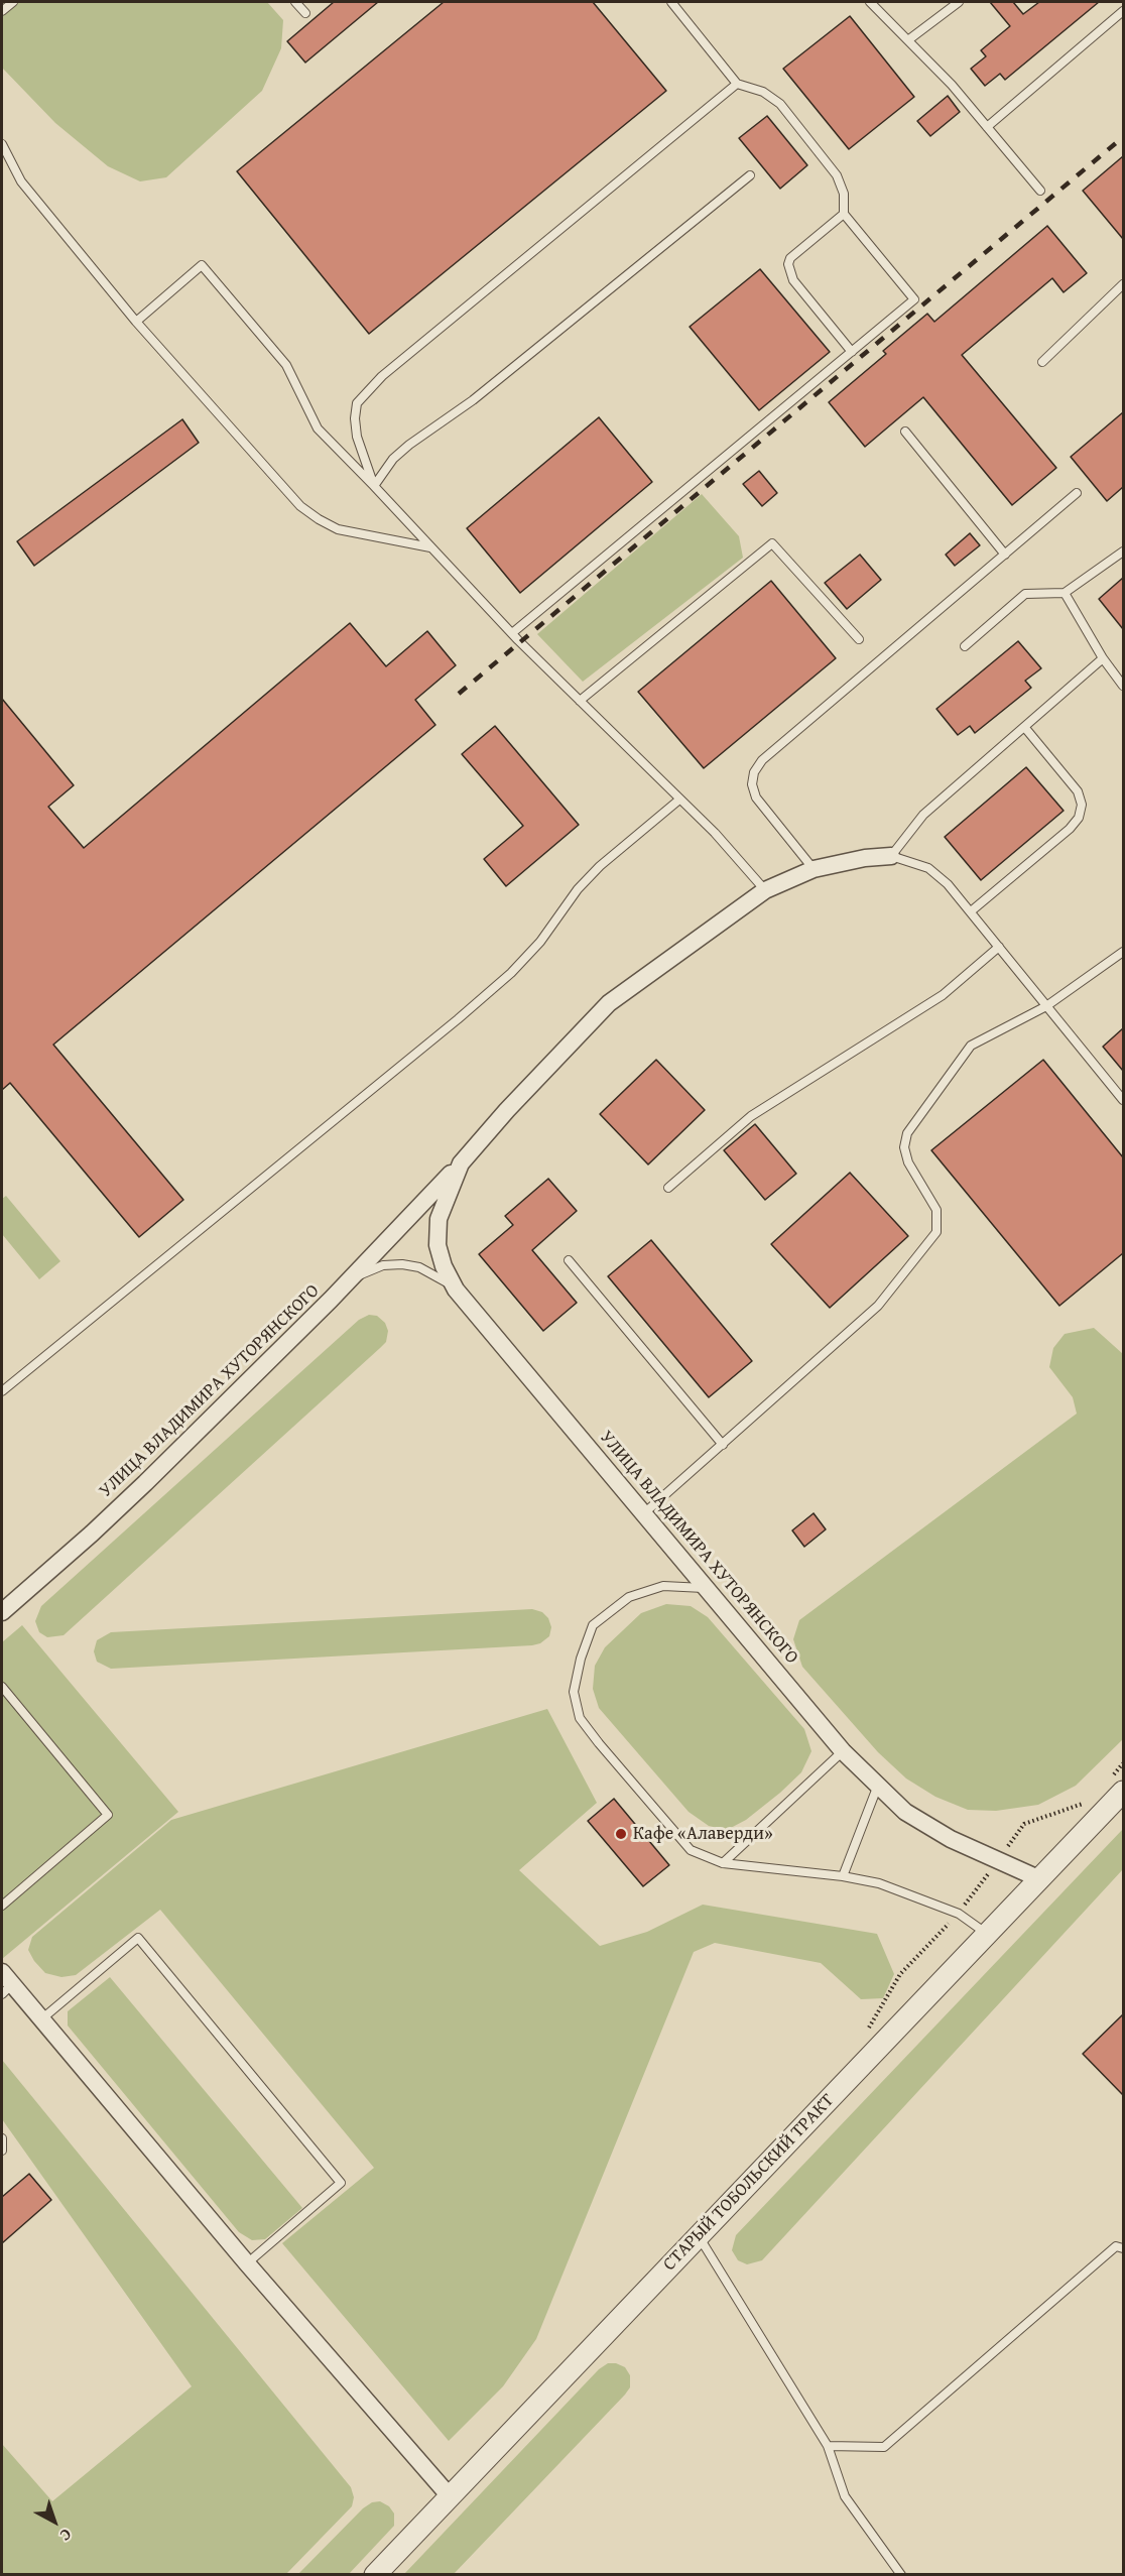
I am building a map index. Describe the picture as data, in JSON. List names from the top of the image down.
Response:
{
  "streets": {
    "street": ["УЛИЦА ВЛАДИМИРА ХУТОРЯНСКОГО", "СТАРЫЙ ТОБОЛЬСКИЙ ТРАКТ"]
  },
  "crossings": [
    ["УЛИЦА ВЛАДИМИРА ХУТОРЯНСКОГО", "СТАРЫЙ ТОБОЛЬСКИЙ ТРАКТ"]
  ],
  "places": ["Кафе «Алаверди»"],
  "north": "bottom right"
}
